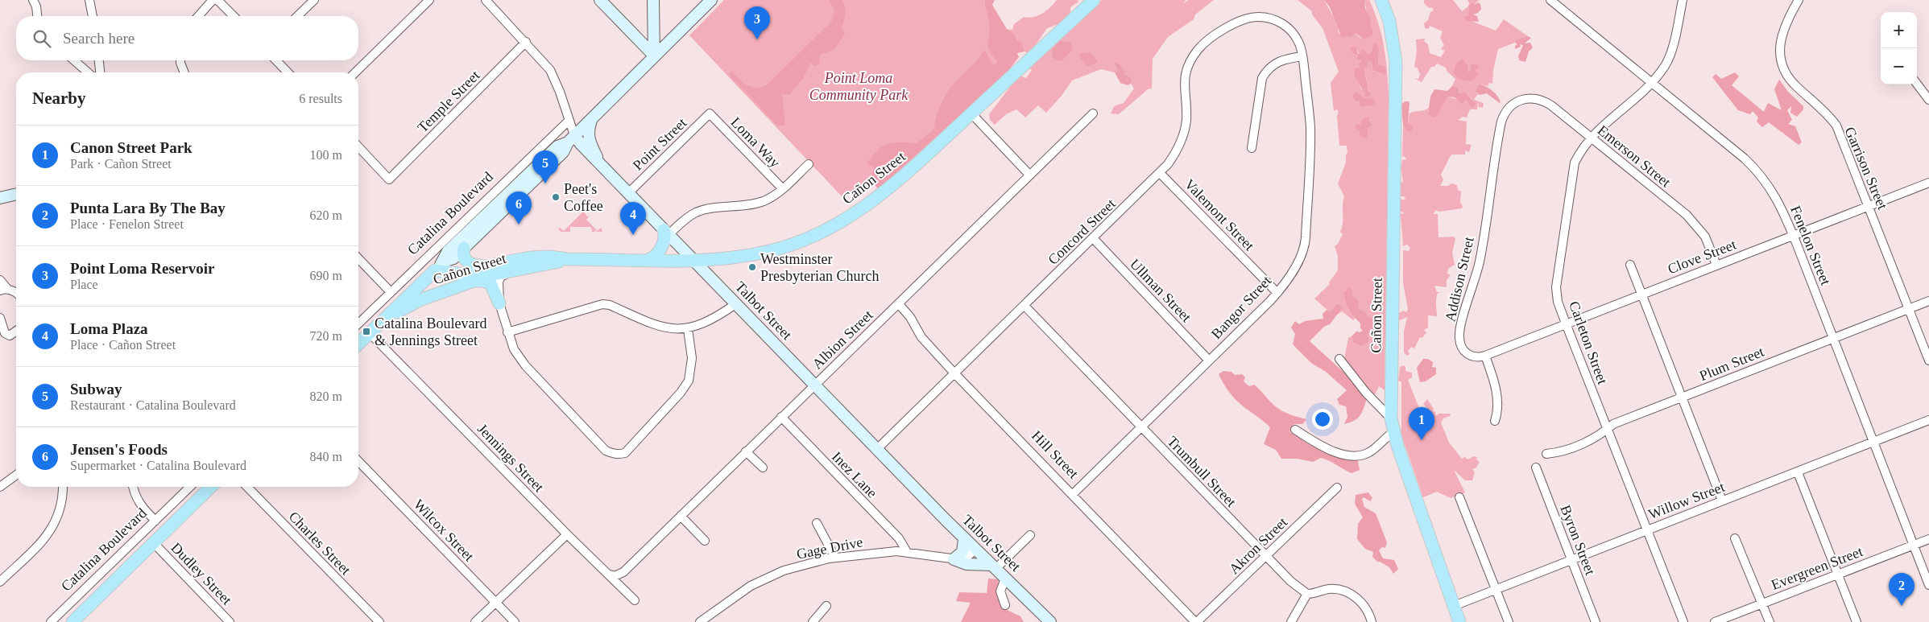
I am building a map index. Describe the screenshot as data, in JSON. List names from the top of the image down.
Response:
{
  "streets": {
    "main road": ["Cañon Street", "Catalina Boulevard", "Talbot Street"],
    "street": [
      "Temple Street",
      "Loma Way",
      "Point Street",
      "Emerson Street",
      "Garrison Street",
      "Valemont Street",
      "Concord Street",
      "Fenelon Street",
      "Clove Street",
      "Addison Street",
      "Ullman Street",
      "Bangor Street",
      "Albion Street",
      "Carleton Street",
      "Plum Street",
      "Hill Street",
      "Jennings Street",
      "Trumbull Street",
      "Inez Lane",
      "Willow Street",
      "Wilcox Street",
      "Byron Street",
      "Charles Street",
      "Akron Street",
      "Gage Drive",
      "Evergreen Street",
      "Dudley Street"
    ]
  },
  "crossings": [
    ["Temple Street", "Talbot Street"],
    ["Loma Way", "Point Street"],
    ["Point Street", "Talbot Street"],
    ["Emerson Street", "Clove Street"],
    ["Emerson Street", "Addison Street"],
    ["Emerson Street", "Carleton Street"],
    ["Garrison Street", "Clove Street"],
    ["Garrison Street", "Plum Street"],
    ["Cañon Street", "Catalina Boulevard"],
    ["Cañon Street", "Talbot Street"],
    ["Cañon Street", "Willow Street"],
    ["Catalina Boulevard", "Talbot Street"],
    ["Catalina Boulevard", "Jennings Street"],
    ["Catalina Boulevard", "Dudley Street"],
    ["Valemont Street", "Concord Street"],
    ["Valemont Street", "Bangor Street"],
    ["Concord Street", "Ullman Street"],
    ["Concord Street", "Bangor Street"],
    ["Concord Street", "Talbot Street"],
    ["Concord Street", "Hill Street"],
    ["Concord Street", "Trumbull Street"],
    ["Fenelon Street", "Clove Street"],
    ["Fenelon Street", "Carleton Street"],
    ["Fenelon Street", "Plum Street"],
    ["Fenelon Street", "Willow Street"],
    ["Fenelon Street", "Evergreen Street"],
    ["Clove Street", "Addison Street"],
    ["Clove Street", "Carleton Street"],
    ["Ullman Street", "Bangor Street"],
    ["Bangor Street", "Hill Street"],
    ["Bangor Street", "Trumbull Street"],
    ["Talbot Street", "Albion Street"],
    ["Talbot Street", "Gage Drive"],
    ["Albion Street", "Hill Street"],
    ["Albion Street", "Jennings Street"],
    ["Albion Street", "Inez Lane"],
    ["Carleton Street", "Plum Street"],
    ["Carleton Street", "Willow Street"],
    ["Hill Street", "Akron Street"],
    ["Trumbull Street", "Akron Street"],
    ["Inez Lane", "Gage Drive"],
    ["Willow Street", "Byron Street"]
  ],
  "parks": ["Point Loma Community Park"],
  "places": {
    "other": ["Peet's Coffee", "Westminster Presbyterian Church"],
    "transit": ["Catalina Boulevard & Jennings Street"]
  },
  "page": {
    "pins": [
      "3",
      "5",
      "6",
      "4",
      "1",
      "2"
    ],
    "map_buttons": ["+", "−"],
    "search": "Search here",
    "heading": ["Nearby", "6 results"],
    "list": [
      {
        "mark": "1",
        "name": "Canon Street Park",
        "note": "Park · Cañon Street",
        "value": "100 m"
      },
      {
        "mark": "2",
        "name": "Punta Lara By The Bay",
        "note": "Place · Fenelon Street",
        "value": "620 m"
      },
      {
        "mark": "3",
        "name": "Point Loma Reservoir",
        "note": "Place",
        "value": "690 m"
      },
      {
        "mark": "4",
        "name": "Loma Plaza",
        "note": "Place · Cañon Street",
        "value": "720 m"
      },
      {
        "mark": "5",
        "name": "Subway",
        "note": "Restaurant · Catalina Boulevard",
        "value": "820 m"
      },
      {
        "mark": "6",
        "name": "Jensen's Foods",
        "note": "Supermarket · Catalina Boulevard",
        "value": "840 m"
      }
    ]
  }
}
